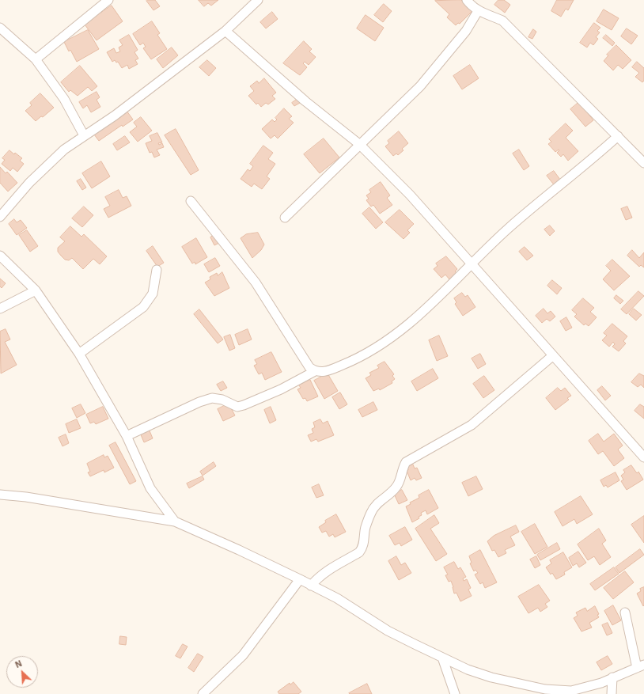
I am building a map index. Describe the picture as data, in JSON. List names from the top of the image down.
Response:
{
  "north": "top left"
}
